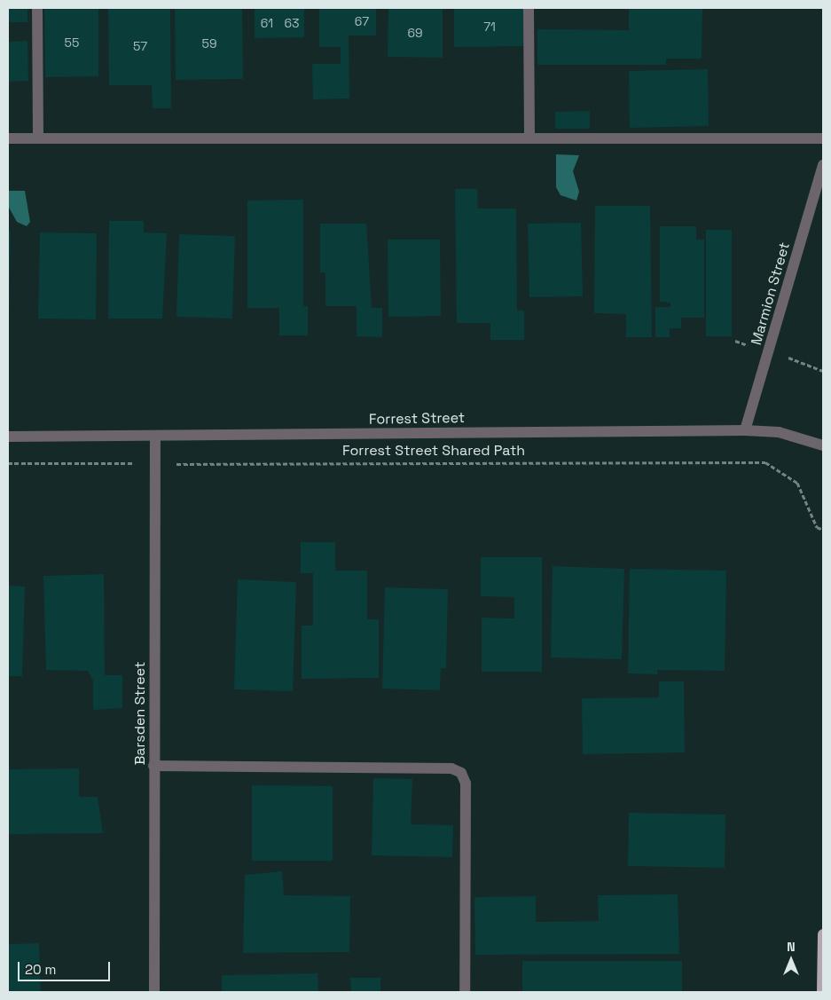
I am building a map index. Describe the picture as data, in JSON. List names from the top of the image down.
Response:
{
  "streets": {
    "street": ["Marmion Street", "Forrest Street", "Barsden Street"],
    "path": ["Forrest Street Shared Path"]
  },
  "crossings": [
    ["Marmion Street", "Forrest Street"],
    ["Forrest Street", "Barsden Street"],
    ["Forrest Street Shared Path", "Barsden Street"]
  ],
  "house_numbers": [
    "67",
    "61",
    "63",
    "71",
    "69",
    "55",
    "59",
    "57"
  ],
  "scale_bar": "20 m",
  "north": "top"
}
